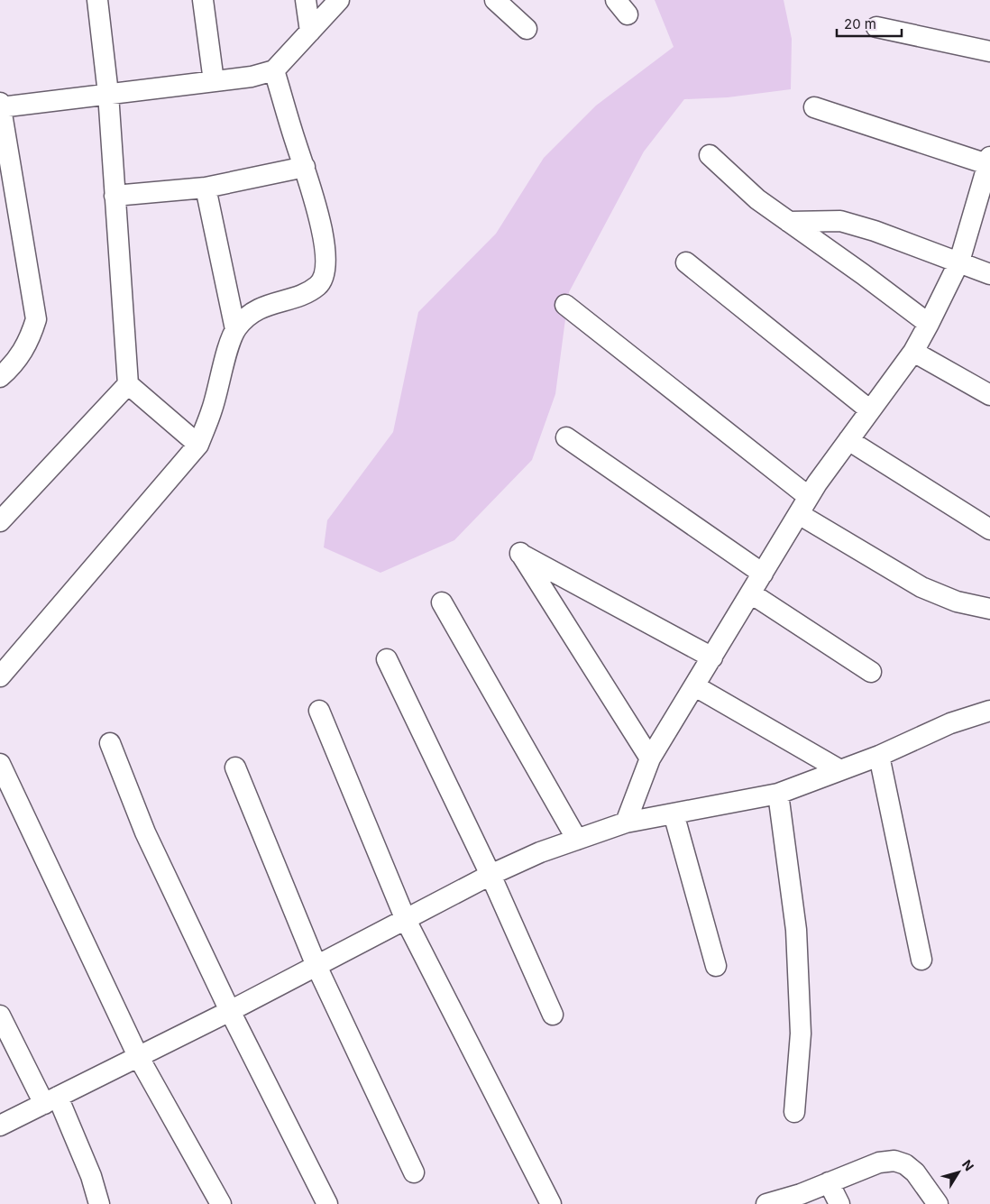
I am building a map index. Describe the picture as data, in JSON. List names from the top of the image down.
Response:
{
  "scale_bar": "20 m",
  "north": "top right"
}
